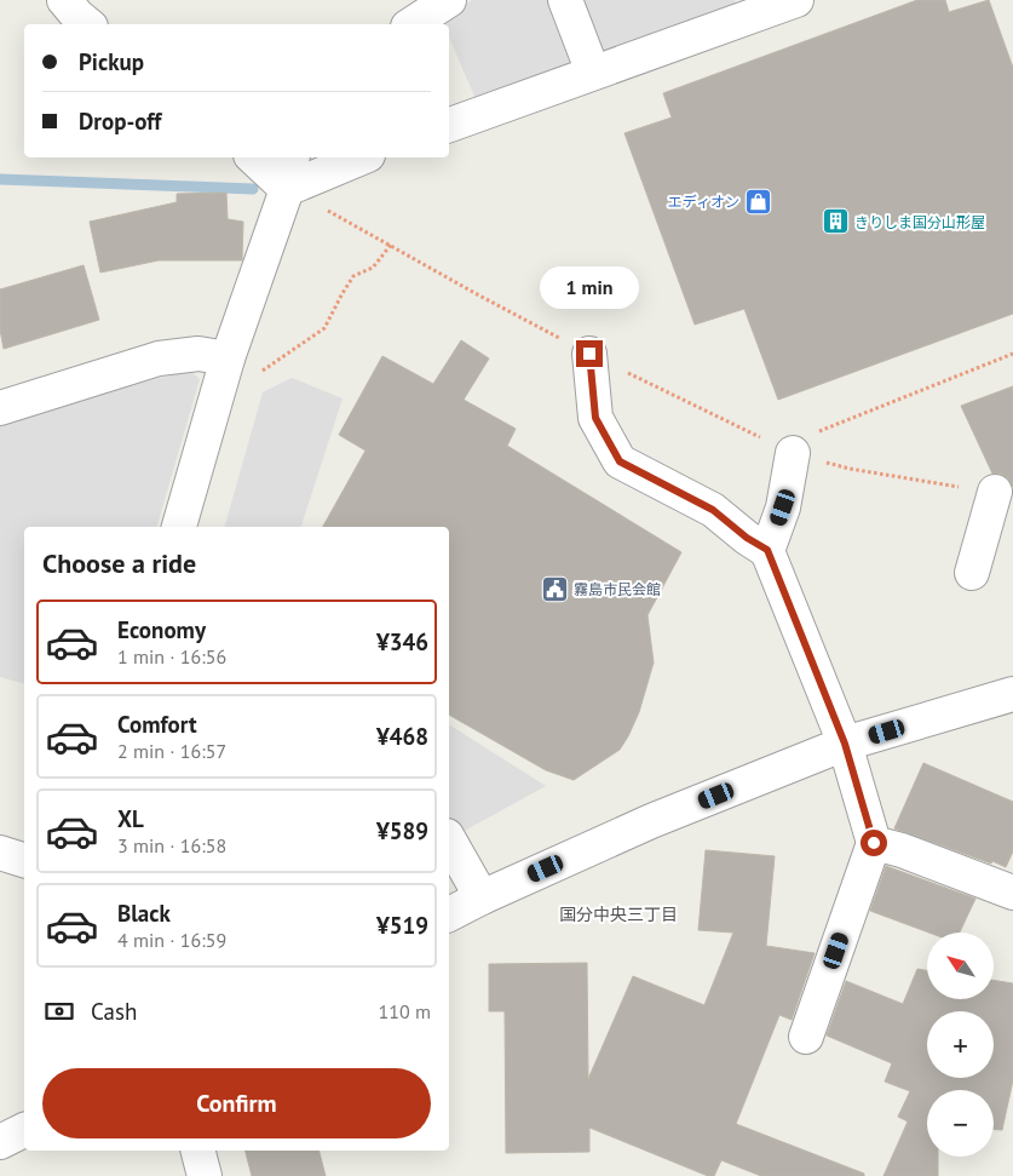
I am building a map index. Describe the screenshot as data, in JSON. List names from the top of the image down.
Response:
{
  "districts": ["国分中央三丁目"],
  "places": {
    "shop": ["エディオン"],
    "building": ["きりしま国分山形屋"],
    "public building": ["霧島市民会館"]
  },
  "north": "top left",
  "page": {
    "banner": ["Pickup", "Drop-off"],
    "bubble": "1 min",
    "heading": "Choose a ride",
    "list": [
      {
        "name": "Economy",
        "note": "1 min · 16:56",
        "value": "¥346"
      },
      {
        "name": "Comfort",
        "note": "2 min · 16:57",
        "value": "¥468"
      },
      {
        "name": "XL",
        "note": "3 min · 16:58",
        "value": "¥589"
      },
      {
        "name": "Black",
        "note": "4 min · 16:59",
        "value": "¥519"
      }
    ],
    "map_buttons": ["+", "−"],
    "pay": ["Cash", "110 m"],
    "buttons": "Confirm"
  }
}
